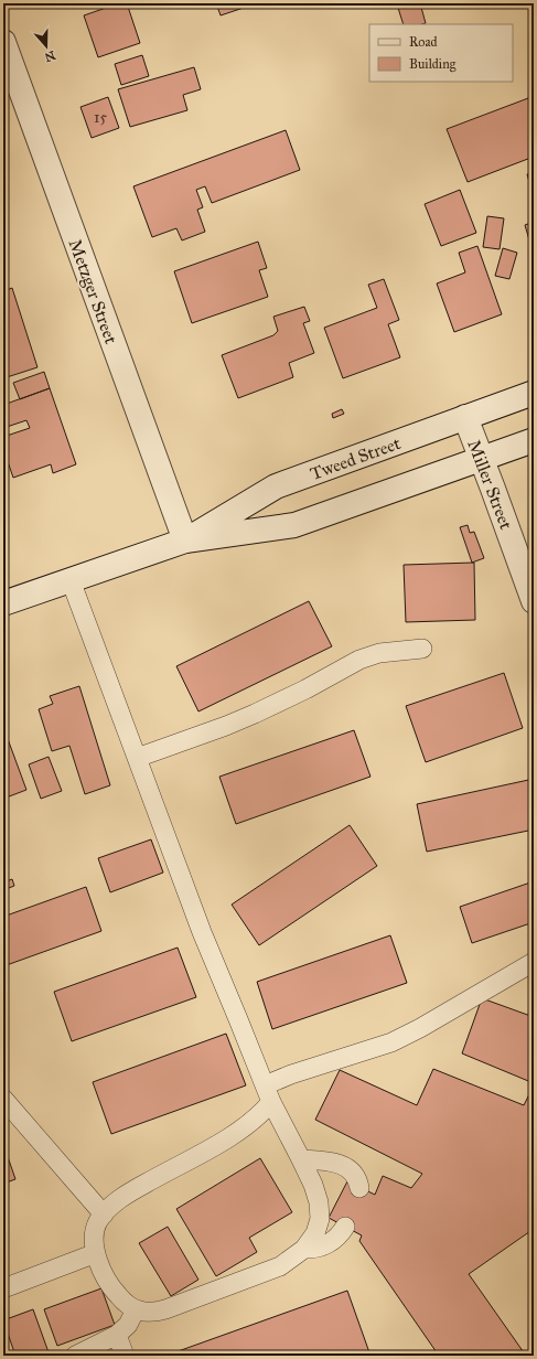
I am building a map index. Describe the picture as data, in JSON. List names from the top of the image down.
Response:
{
  "streets": {
    "main road": ["Metzger Street", "Tweed Street", "Miller Street"]
  },
  "crossings": [
    ["Metzger Street", "Tweed Street"],
    ["Tweed Street", "Miller Street"]
  ],
  "house_numbers": ["15"],
  "legend": ["Road", "Building"],
  "north": "bottom"
}
